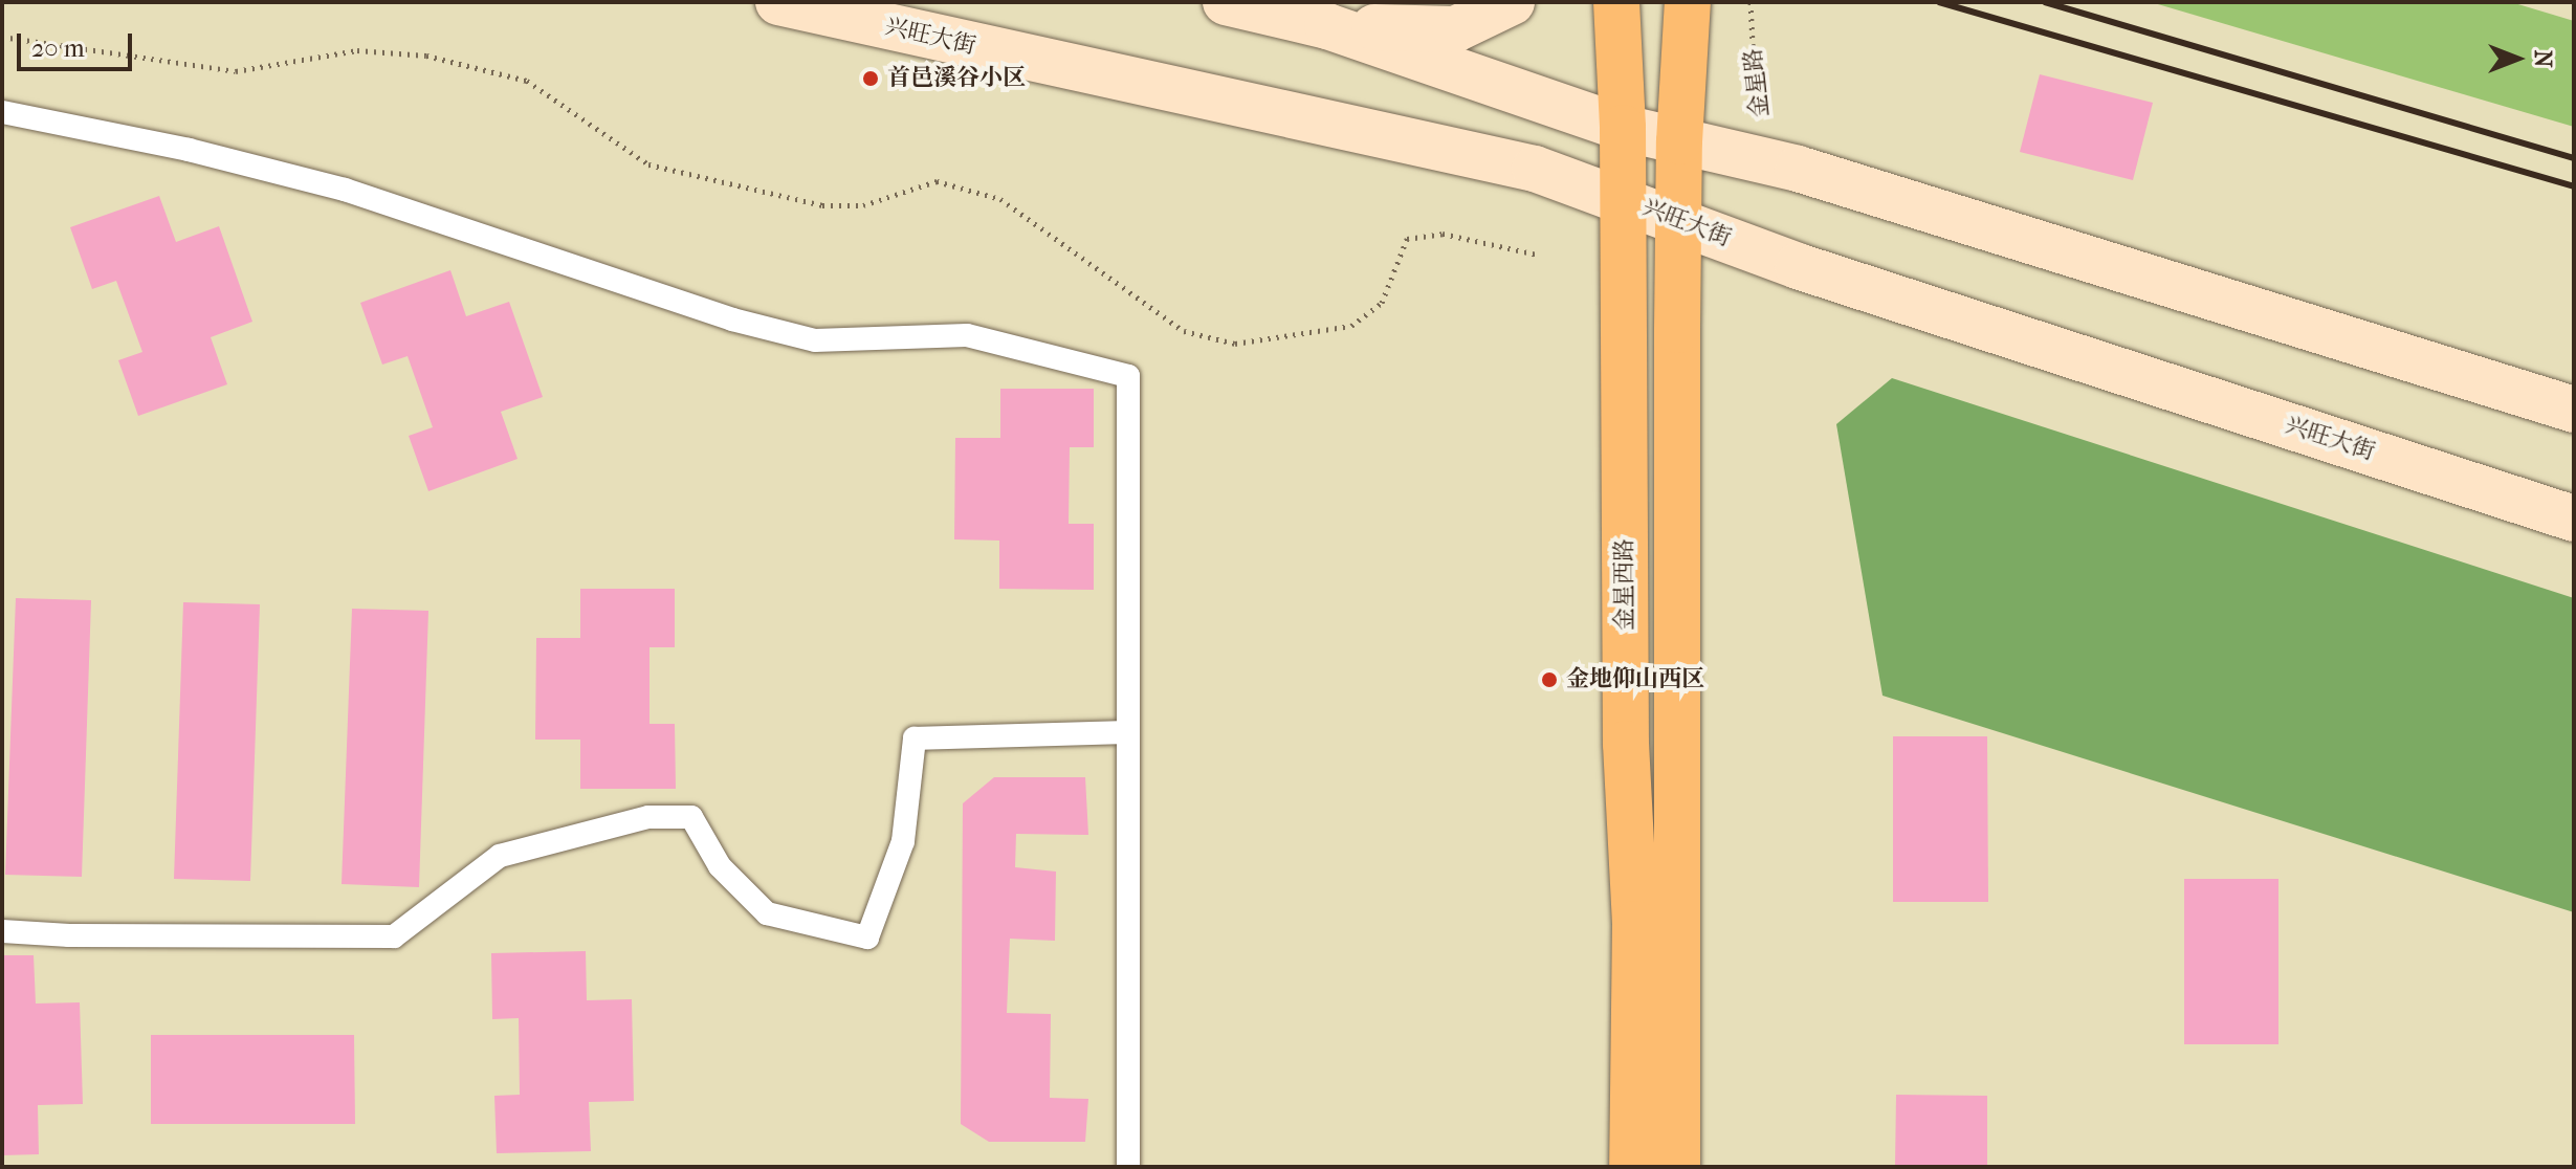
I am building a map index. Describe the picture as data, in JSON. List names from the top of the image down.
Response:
{
  "streets": {
    "main road": ["兴旺大街", "金星西路"],
    "path": ["金星路"]
  },
  "crossings": [
    ["兴旺大街", "金星西路"]
  ],
  "places": ["首邑溪谷小区", "金地仰山西区"],
  "scale_bar": "20 m",
  "north": "right"
}
